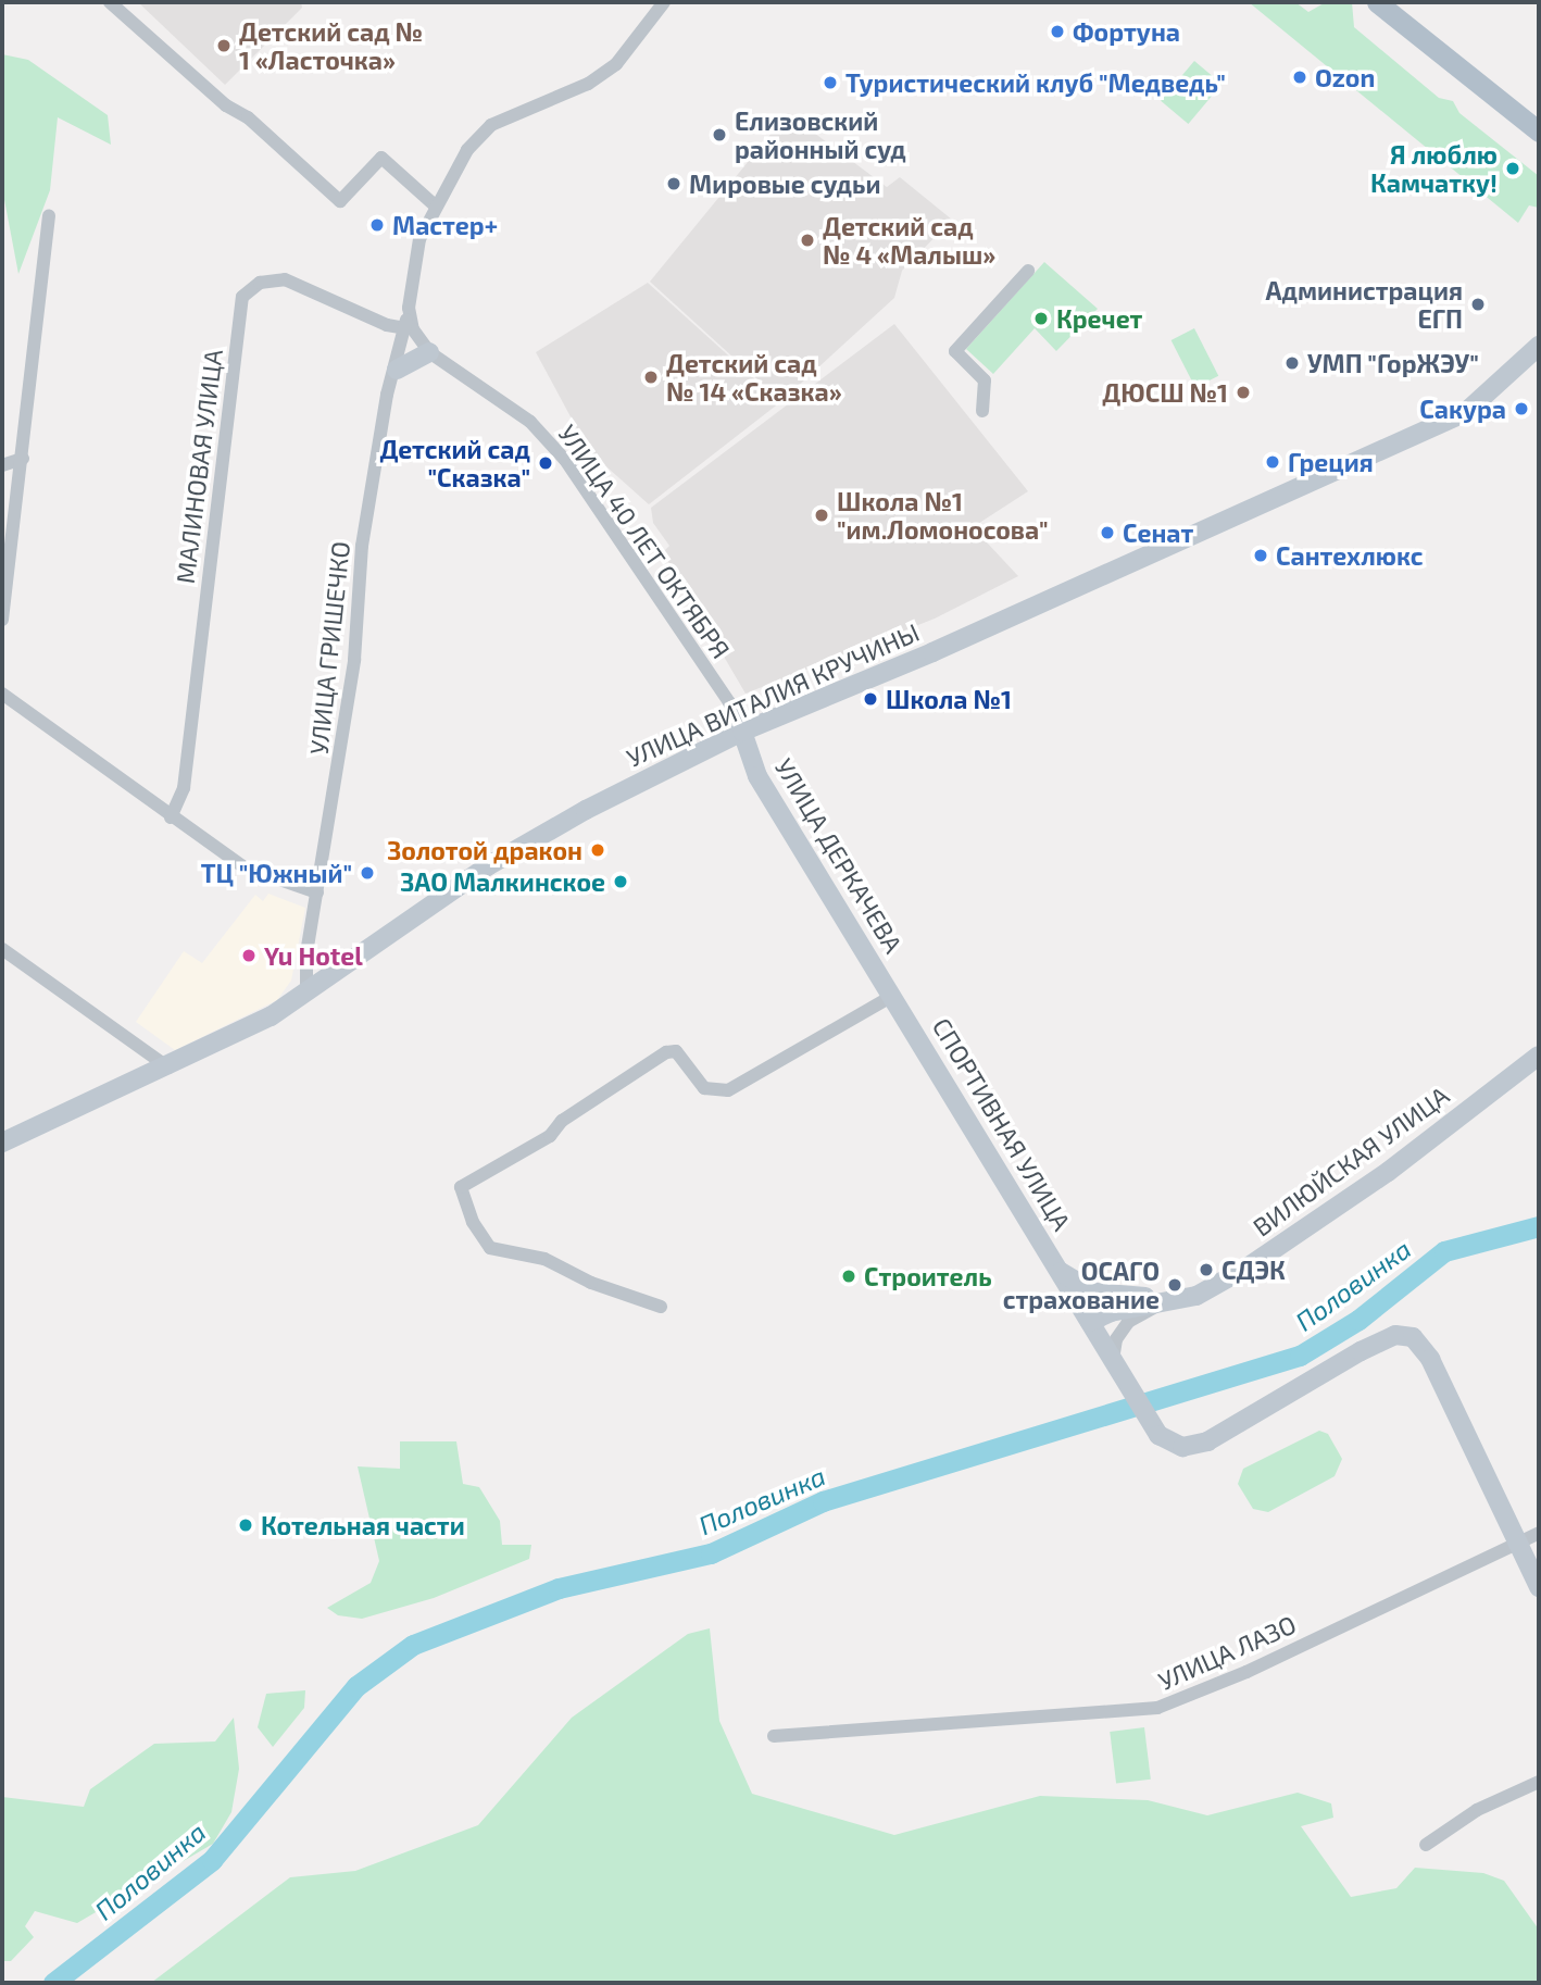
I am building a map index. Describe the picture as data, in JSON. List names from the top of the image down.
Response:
{
  "streets": {
    "street": [
      "МАЛИНОВАЯ УЛИЦА",
      "УЛИЦА 40 ЛЕТ ОКТЯБРЯ",
      "УЛИЦА ГРИШЕЧКО",
      "УЛИЦА ВИТАЛИЯ КРУЧИНЫ",
      "УЛИЦА ДЕРКАЧЕВА",
      "СПОРТИВНАЯ УЛИЦА",
      "ВИЛЮЙСКАЯ УЛИЦА",
      "УЛИЦА ЛАЗО"
    ]
  },
  "crossings": [
    ["МАЛИНОВАЯ УЛИЦА", "УЛИЦА ГРИШЕЧКО"],
    ["УЛИЦА 40 ЛЕТ ОКТЯБРЯ", "УЛИЦА ГРИШЕЧКО"],
    ["УЛИЦА 40 ЛЕТ ОКТЯБРЯ", "УЛИЦА ВИТАЛИЯ КРУЧИНЫ"],
    ["УЛИЦА 40 ЛЕТ ОКТЯБРЯ", "УЛИЦА ДЕРКАЧЕВА"],
    ["УЛИЦА ГРИШЕЧКО", "УЛИЦА ВИТАЛИЯ КРУЧИНЫ"],
    ["УЛИЦА ВИТАЛИЯ КРУЧИНЫ", "УЛИЦА ДЕРКАЧЕВА"],
    ["УЛИЦА ДЕРКАЧЕВА", "СПОРТИВНАЯ УЛИЦА"],
    ["СПОРТИВНАЯ УЛИЦА", "ВИЛЮЙСКАЯ УЛИЦА"],
    ["СПОРТИВНАЯ УЛИЦА", "УЛИЦА ЛАЗО"]
  ],
  "water": ["Половинка"],
  "places": [
    "Фортуна",
    "Детский сад № 1 «Ласточка»",
    "Ozon",
    "Туристический клуб \"Медведь\"",
    "Елизовский районный суд",
    "Я люблю Камчатку!",
    "Мировые судьи",
    "Мастер+",
    "Детский сад № 4 «Малыш»",
    "Администрация ЕГП",
    "Кречет",
    "УМП \"ГорЖЭУ\"",
    "Детский сад № 14 «Сказка»",
    "ДЮСШ №1",
    "Сакура",
    "Греция",
    "Детский сад \"Сказка\"",
    "Школа №1 \"им.Ломоносова\"",
    "Сенат",
    "Сантехлюкс",
    "Школа №1",
    "Золотой дракон",
    "ТЦ \"Южный\"",
    "ЗАО Малкинское",
    "Yu Hotel",
    "СДЭК",
    "Строитель",
    "ОСАГО страхование",
    "Котельная части"
  ]
}
